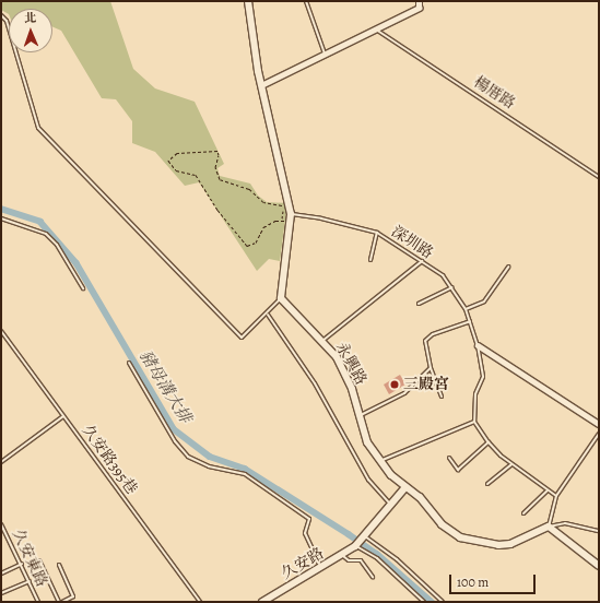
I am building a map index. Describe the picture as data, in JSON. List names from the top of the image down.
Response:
{
  "streets": {
    "street": ["永興路", "久安路"],
    "lane": [
      "楊厝路",
      "深圳路",
      "久安路395巷",
      "久安東路"
    ]
  },
  "crossings": [
    ["永興路", "久安路"]
  ],
  "water": ["豬母溝大排"],
  "places": ["三殿宮"],
  "scale_bar": "100 m",
  "north": "top"
}
